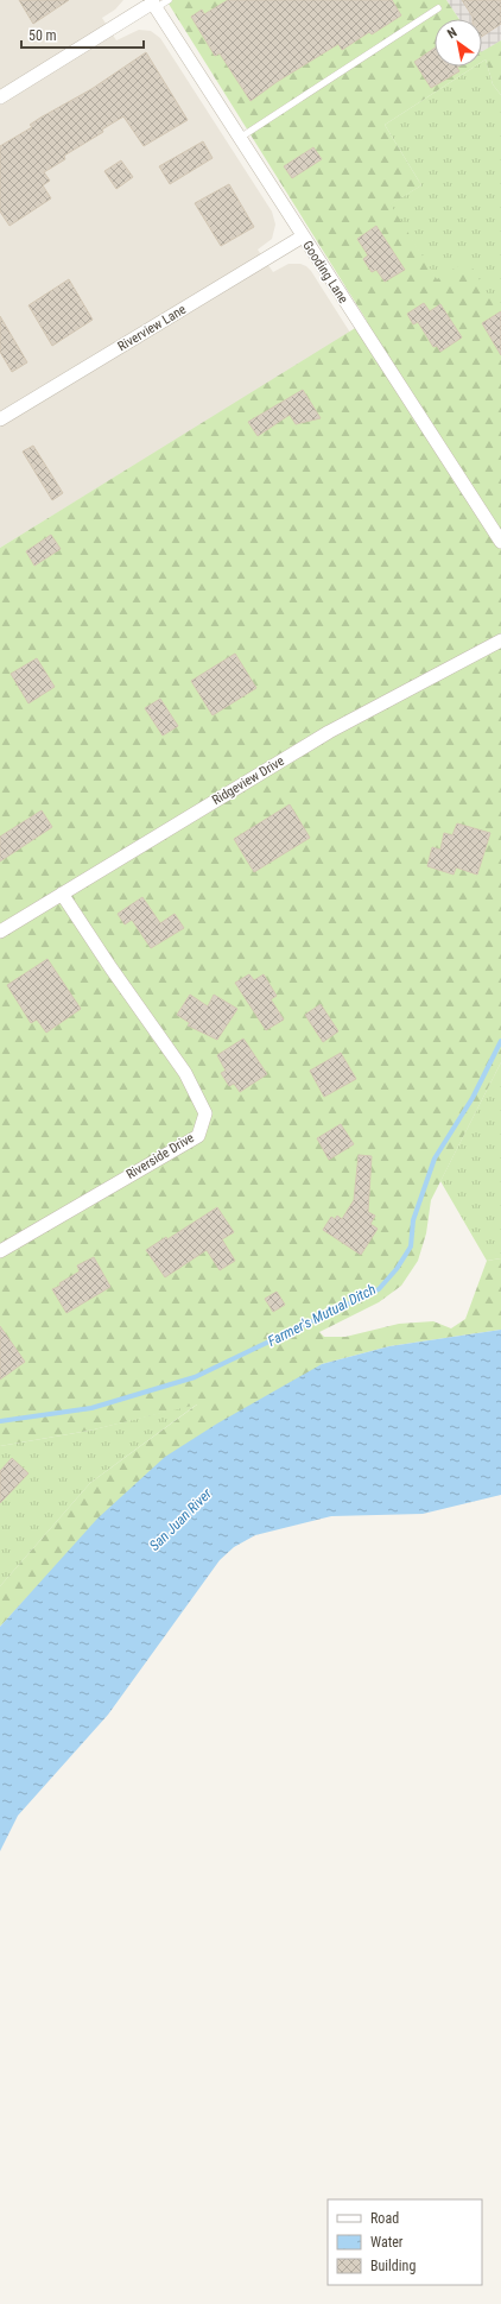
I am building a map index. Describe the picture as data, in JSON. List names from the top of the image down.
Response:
{
  "streets": {
    "street": [
      "Gooding Lane",
      "Riverview Lane",
      "Ridgeview Drive",
      "Riverside Drive"
    ]
  },
  "crossings": [
    ["Gooding Lane", "Riverview Lane"],
    ["Ridgeview Drive", "Riverside Drive"]
  ],
  "water": ["Farmer's Mutual Ditch", "San Juan River"],
  "legend": ["Road", "Water", "Building"],
  "scale_bar": "50 m",
  "north": "top left"
}
